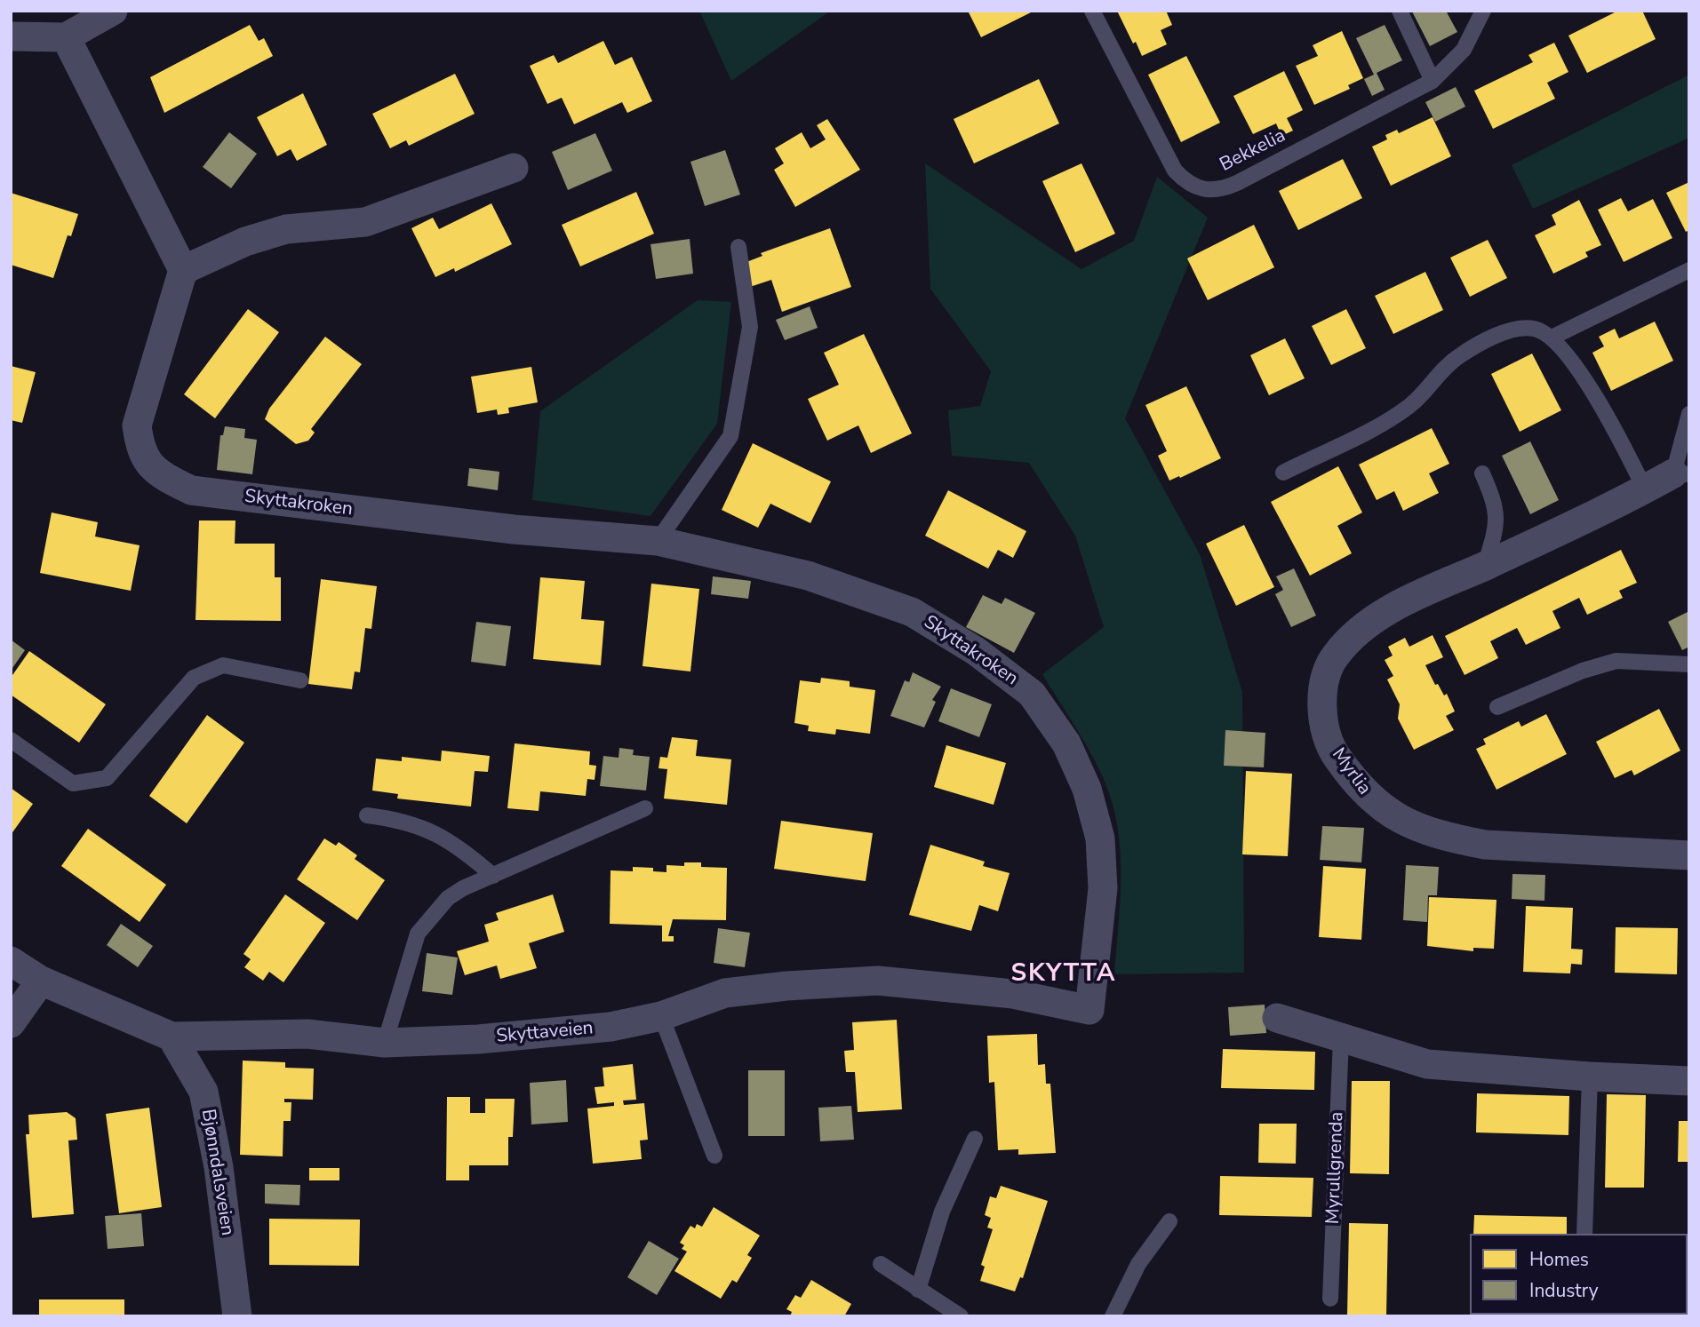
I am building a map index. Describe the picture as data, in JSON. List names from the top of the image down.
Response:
{
  "streets": {
    "street": [
      "Skyttakroken",
      "Myrlia",
      "Skyttaveien",
      "Bjønndalsveien"
    ],
    "lane": ["Bekkelia", "Myrullgrenda"]
  },
  "crossings": [
    ["Skyttakroken", "Skyttaveien"],
    ["Skyttaveien", "Bjønndalsveien"]
  ],
  "districts": ["SKYTTA"],
  "legend": ["Homes", "Industry"]
}
